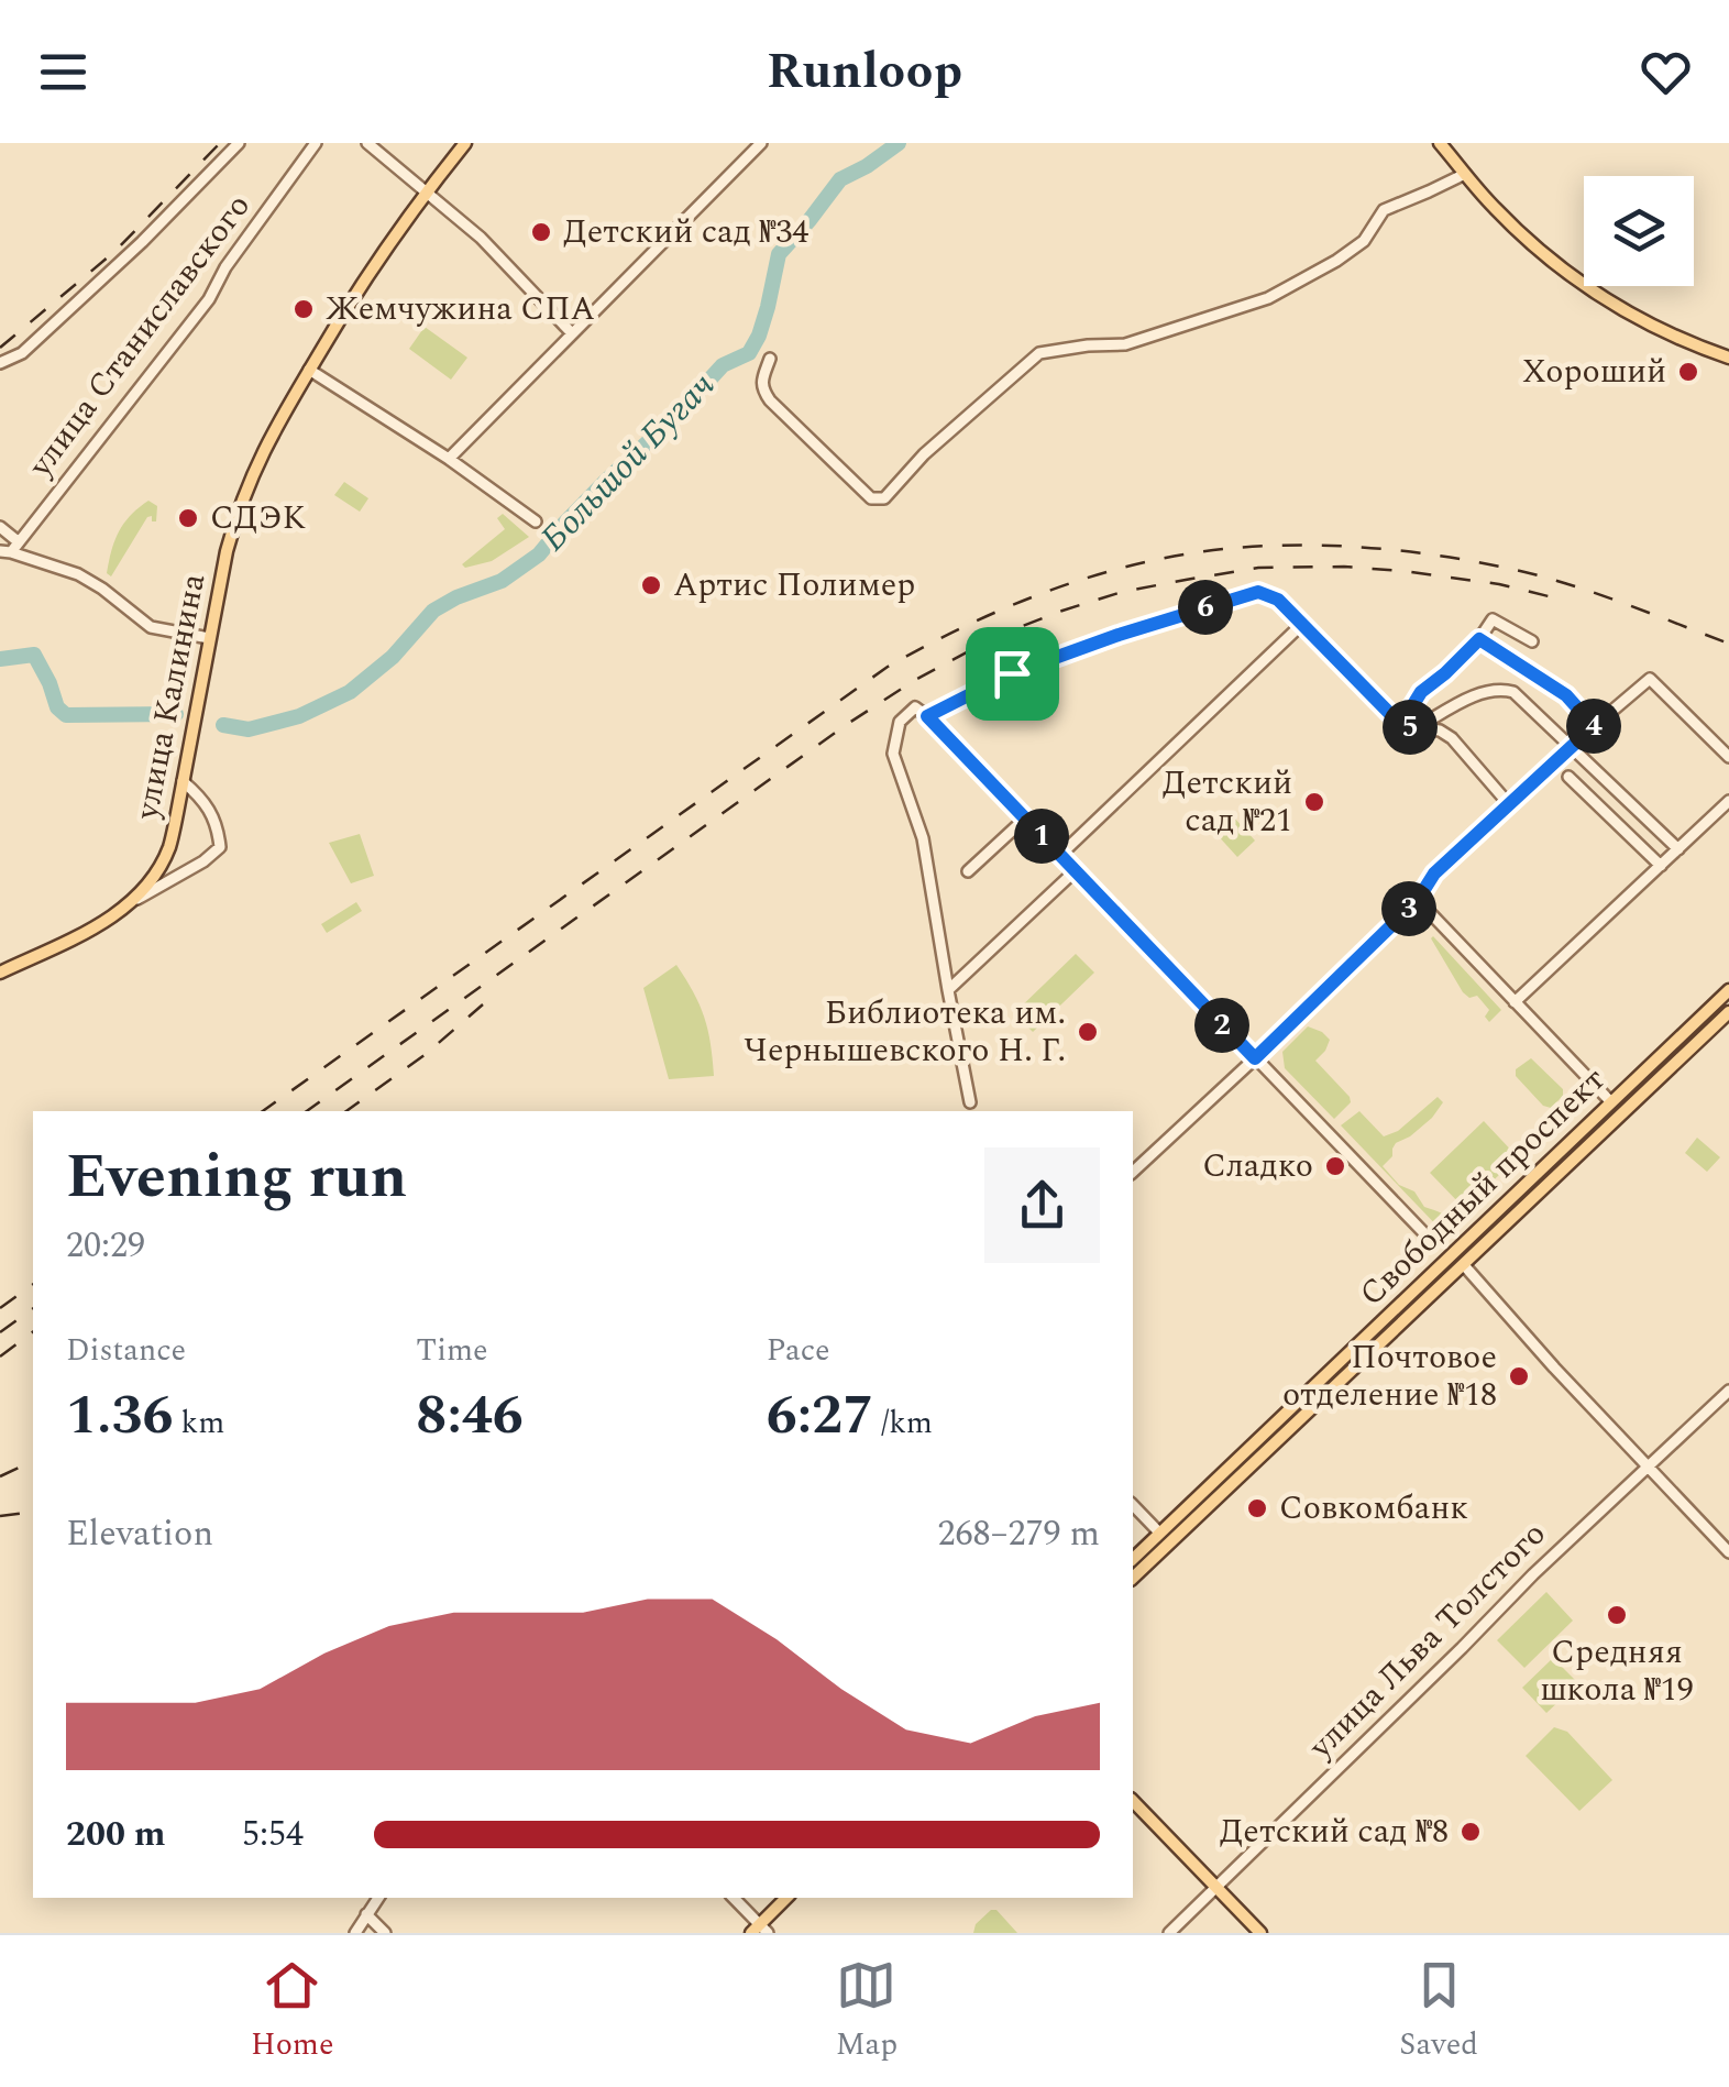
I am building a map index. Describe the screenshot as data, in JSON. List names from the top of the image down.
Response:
{
  "streets": {
    "main road": ["улица Калинина", "Свободный проспект"],
    "street": ["улица Станиславского", "улица Льва Толстого"]
  },
  "water": ["Большой Бугач"],
  "places": [
    "Детский сад №34",
    "Жемчужина СПА",
    "Хороший",
    "СДЭК",
    "Артис Полимер",
    "Детский сад №21",
    "Библиотека им. Чернышевского Н. Г.",
    "Сладко",
    "Почтовое отделение №18",
    "Совкомбанк",
    "Средняя школа №19",
    "Детский сад №8"
  ],
  "page": {
    "header": "Runloop",
    "pins": [
      "6",
      "4",
      "5",
      "1",
      "3",
      "2"
    ],
    "heading": ["Evening run", "20:29"],
    "stats": [
      ["Distance", "1.36 km"],
      ["Time", "8:46"],
      ["Pace", "6:27 /km"]
    ],
    "chart": ["Elevation", "268–279 m"],
    "list": [
      {
        "name": "200 m",
        "note": "5:54"
      }
    ],
    "tabs": ["Home", "Map", "Saved"]
  }
}
